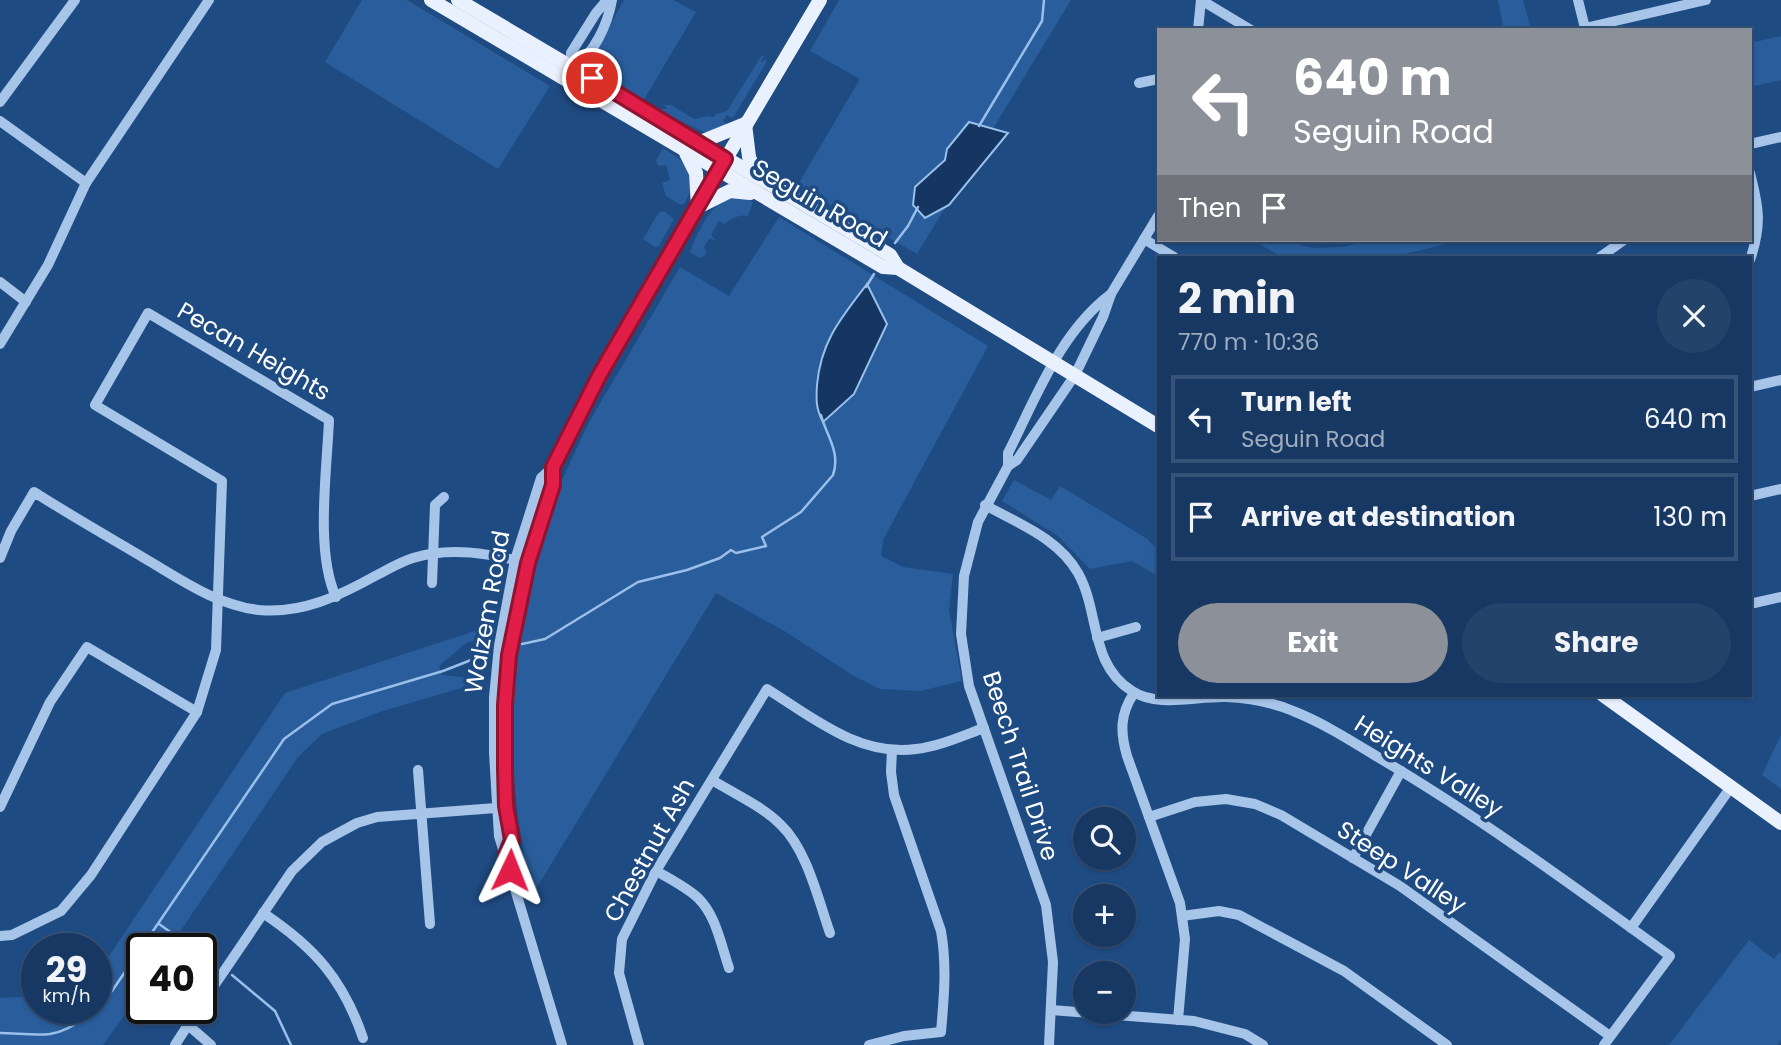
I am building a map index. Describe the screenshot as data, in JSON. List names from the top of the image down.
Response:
{
  "streets": {
    "main road": ["Seguin Road", "Walzem Road"],
    "street": [
      "Pecan Heights",
      "Beech Trail Drive",
      "Heights Valley",
      "Chestnut Ash",
      "Steep Valley"
    ]
  },
  "crossings": [
    ["Seguin Road", "Walzem Road"],
    ["Seguin Road", "Beech Trail Drive"],
    ["Heights Valley", "Steep Valley"]
  ],
  "page": {
    "turn": ["640 m", "Seguin Road"],
    "then": "Then",
    "heading": ["2 min", "770 m · 10:36"],
    "list": [
      {
        "name": "Turn left",
        "note": "Seguin Road",
        "value": "640 m"
      },
      {
        "name": "Arrive at destination",
        "value": "130 m"
      }
    ],
    "buttons": ["Exit", "Share"],
    "map_buttons": ["+", "−"],
    "speed": "29 km/h",
    "limit": "40"
  }
}
